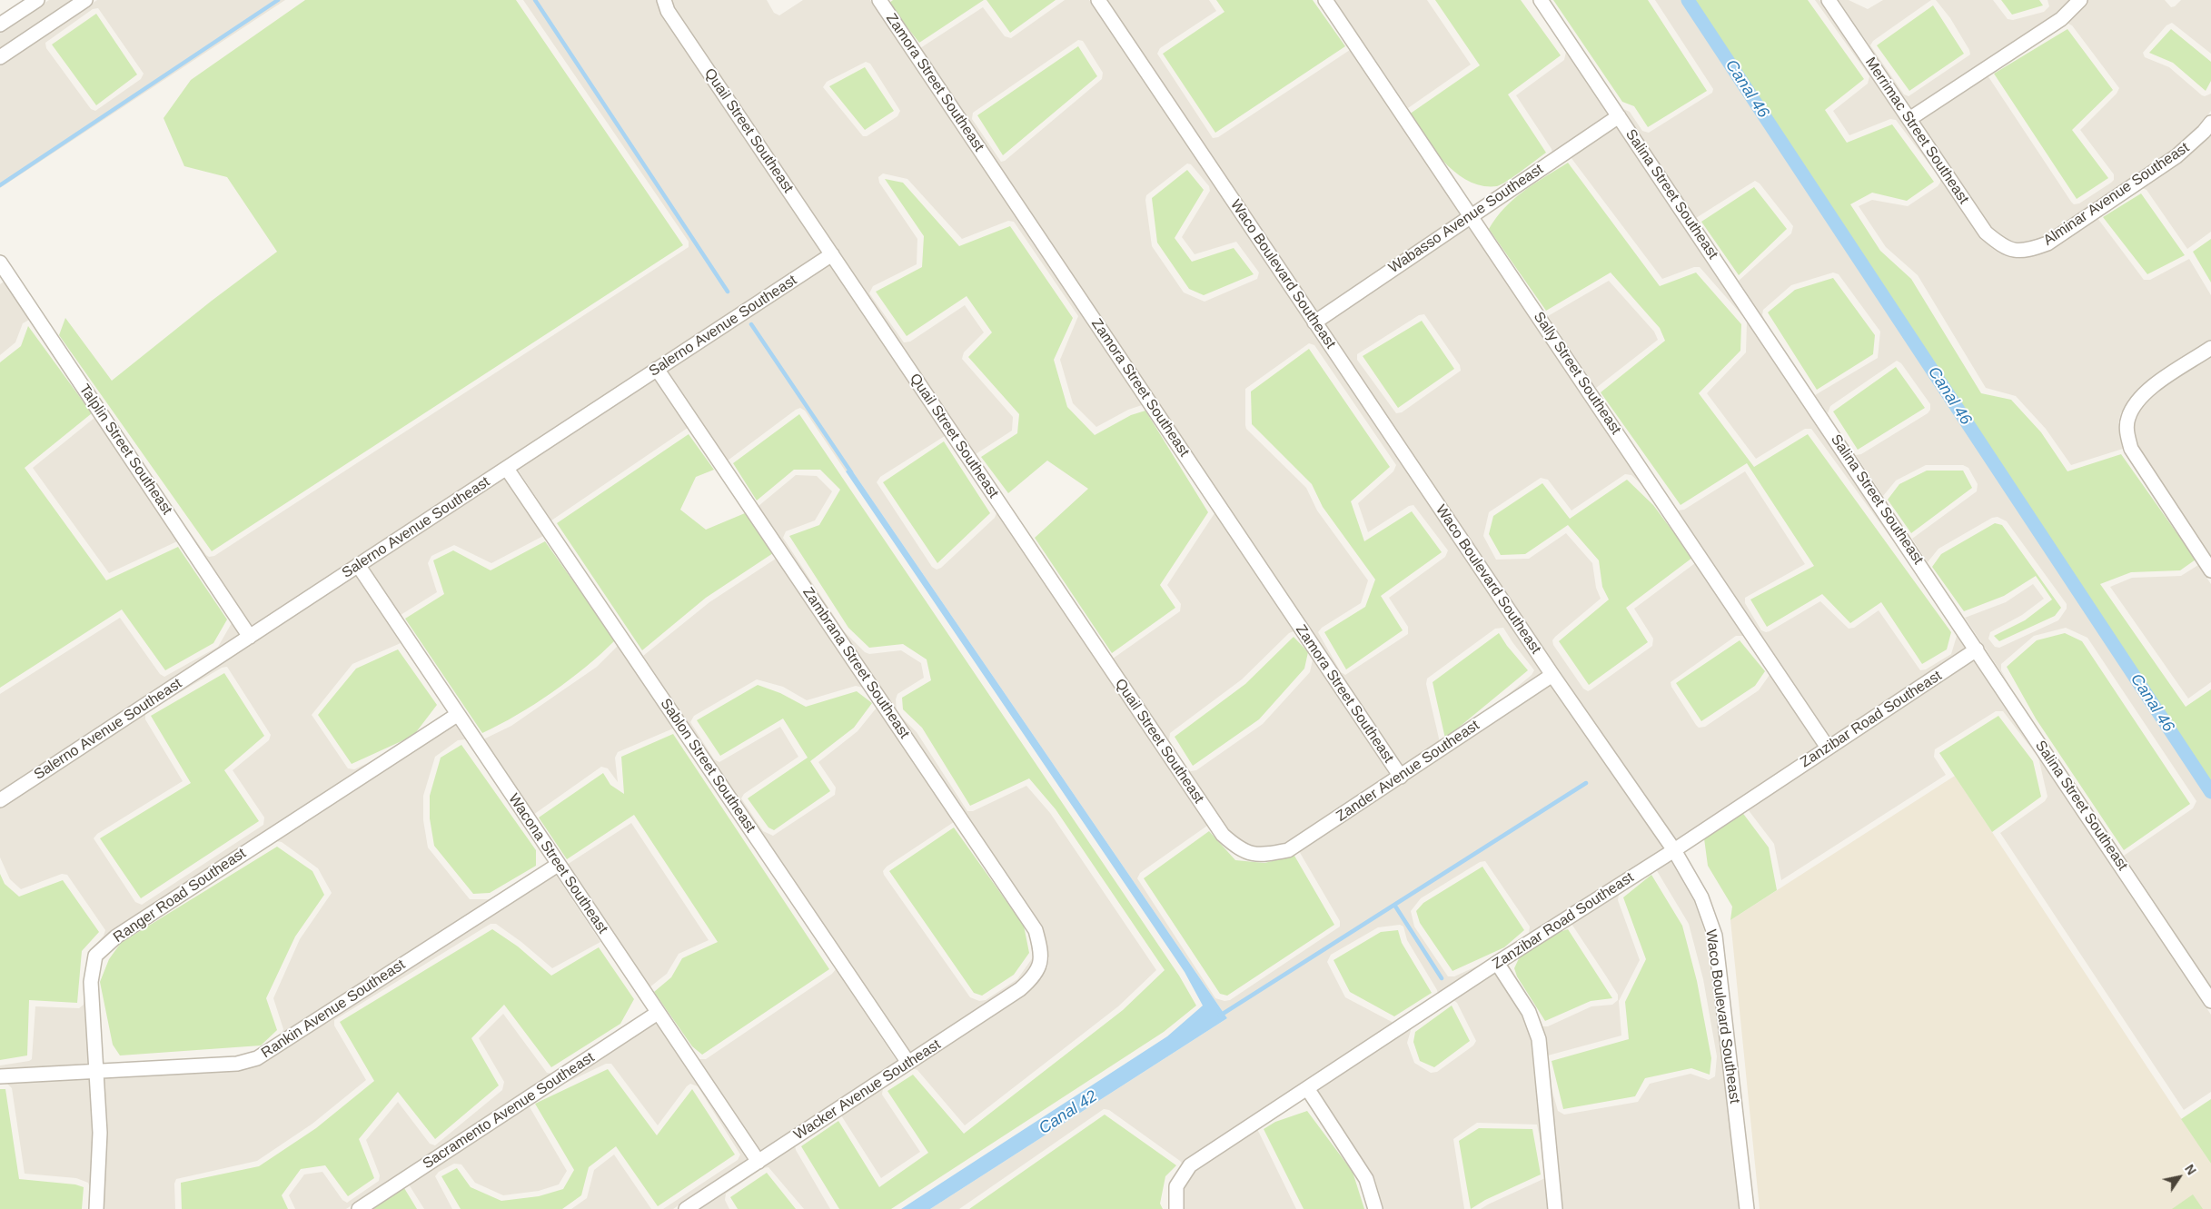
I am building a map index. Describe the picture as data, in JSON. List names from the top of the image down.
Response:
{
  "streets": {
    "street": [
      "Zamora Street Southeast",
      "Quail Street Southeast",
      "Merrimac Street Southeast",
      "Salina Street Southeast",
      "Alminar Avenue Southeast",
      "Wabasso Avenue Southeast",
      "Waco Boulevard Southeast",
      "Salerno Avenue Southeast",
      "Sally Street Southeast",
      "Talplin Street Southeast",
      "Zambrana Street Southeast",
      "Zanzibar Road Southeast",
      "Sablon Street Southeast",
      "Zander Avenue Southeast",
      "Wacona Street Southeast",
      "Ranger Road Southeast",
      "Rankin Avenue Southeast",
      "Wacker Avenue Southeast",
      "Sacramento Avenue Southeast"
    ]
  },
  "crossings": [
    ["Zamora Street Southeast", "Zander Avenue Southeast"],
    ["Quail Street Southeast", "Salerno Avenue Southeast"],
    ["Quail Street Southeast", "Zander Avenue Southeast"],
    ["Merrimac Street Southeast", "Alminar Avenue Southeast"],
    ["Salina Street Southeast", "Wabasso Avenue Southeast"],
    ["Salina Street Southeast", "Zanzibar Road Southeast"],
    ["Wabasso Avenue Southeast", "Waco Boulevard Southeast"],
    ["Wabasso Avenue Southeast", "Sally Street Southeast"],
    ["Waco Boulevard Southeast", "Zanzibar Road Southeast"],
    ["Waco Boulevard Southeast", "Zander Avenue Southeast"],
    ["Salerno Avenue Southeast", "Talplin Street Southeast"],
    ["Salerno Avenue Southeast", "Zambrana Street Southeast"],
    ["Salerno Avenue Southeast", "Sablon Street Southeast"],
    ["Salerno Avenue Southeast", "Wacona Street Southeast"],
    ["Sally Street Southeast", "Zanzibar Road Southeast"],
    ["Zambrana Street Southeast", "Wacker Avenue Southeast"],
    ["Sablon Street Southeast", "Wacker Avenue Southeast"],
    ["Wacona Street Southeast", "Ranger Road Southeast"],
    ["Wacona Street Southeast", "Rankin Avenue Southeast"],
    ["Wacona Street Southeast", "Wacker Avenue Southeast"],
    ["Wacona Street Southeast", "Sacramento Avenue Southeast"],
    ["Ranger Road Southeast", "Rankin Avenue Southeast"]
  ],
  "water": ["Canal 46", "Canal 42"],
  "north": "top right"
}
